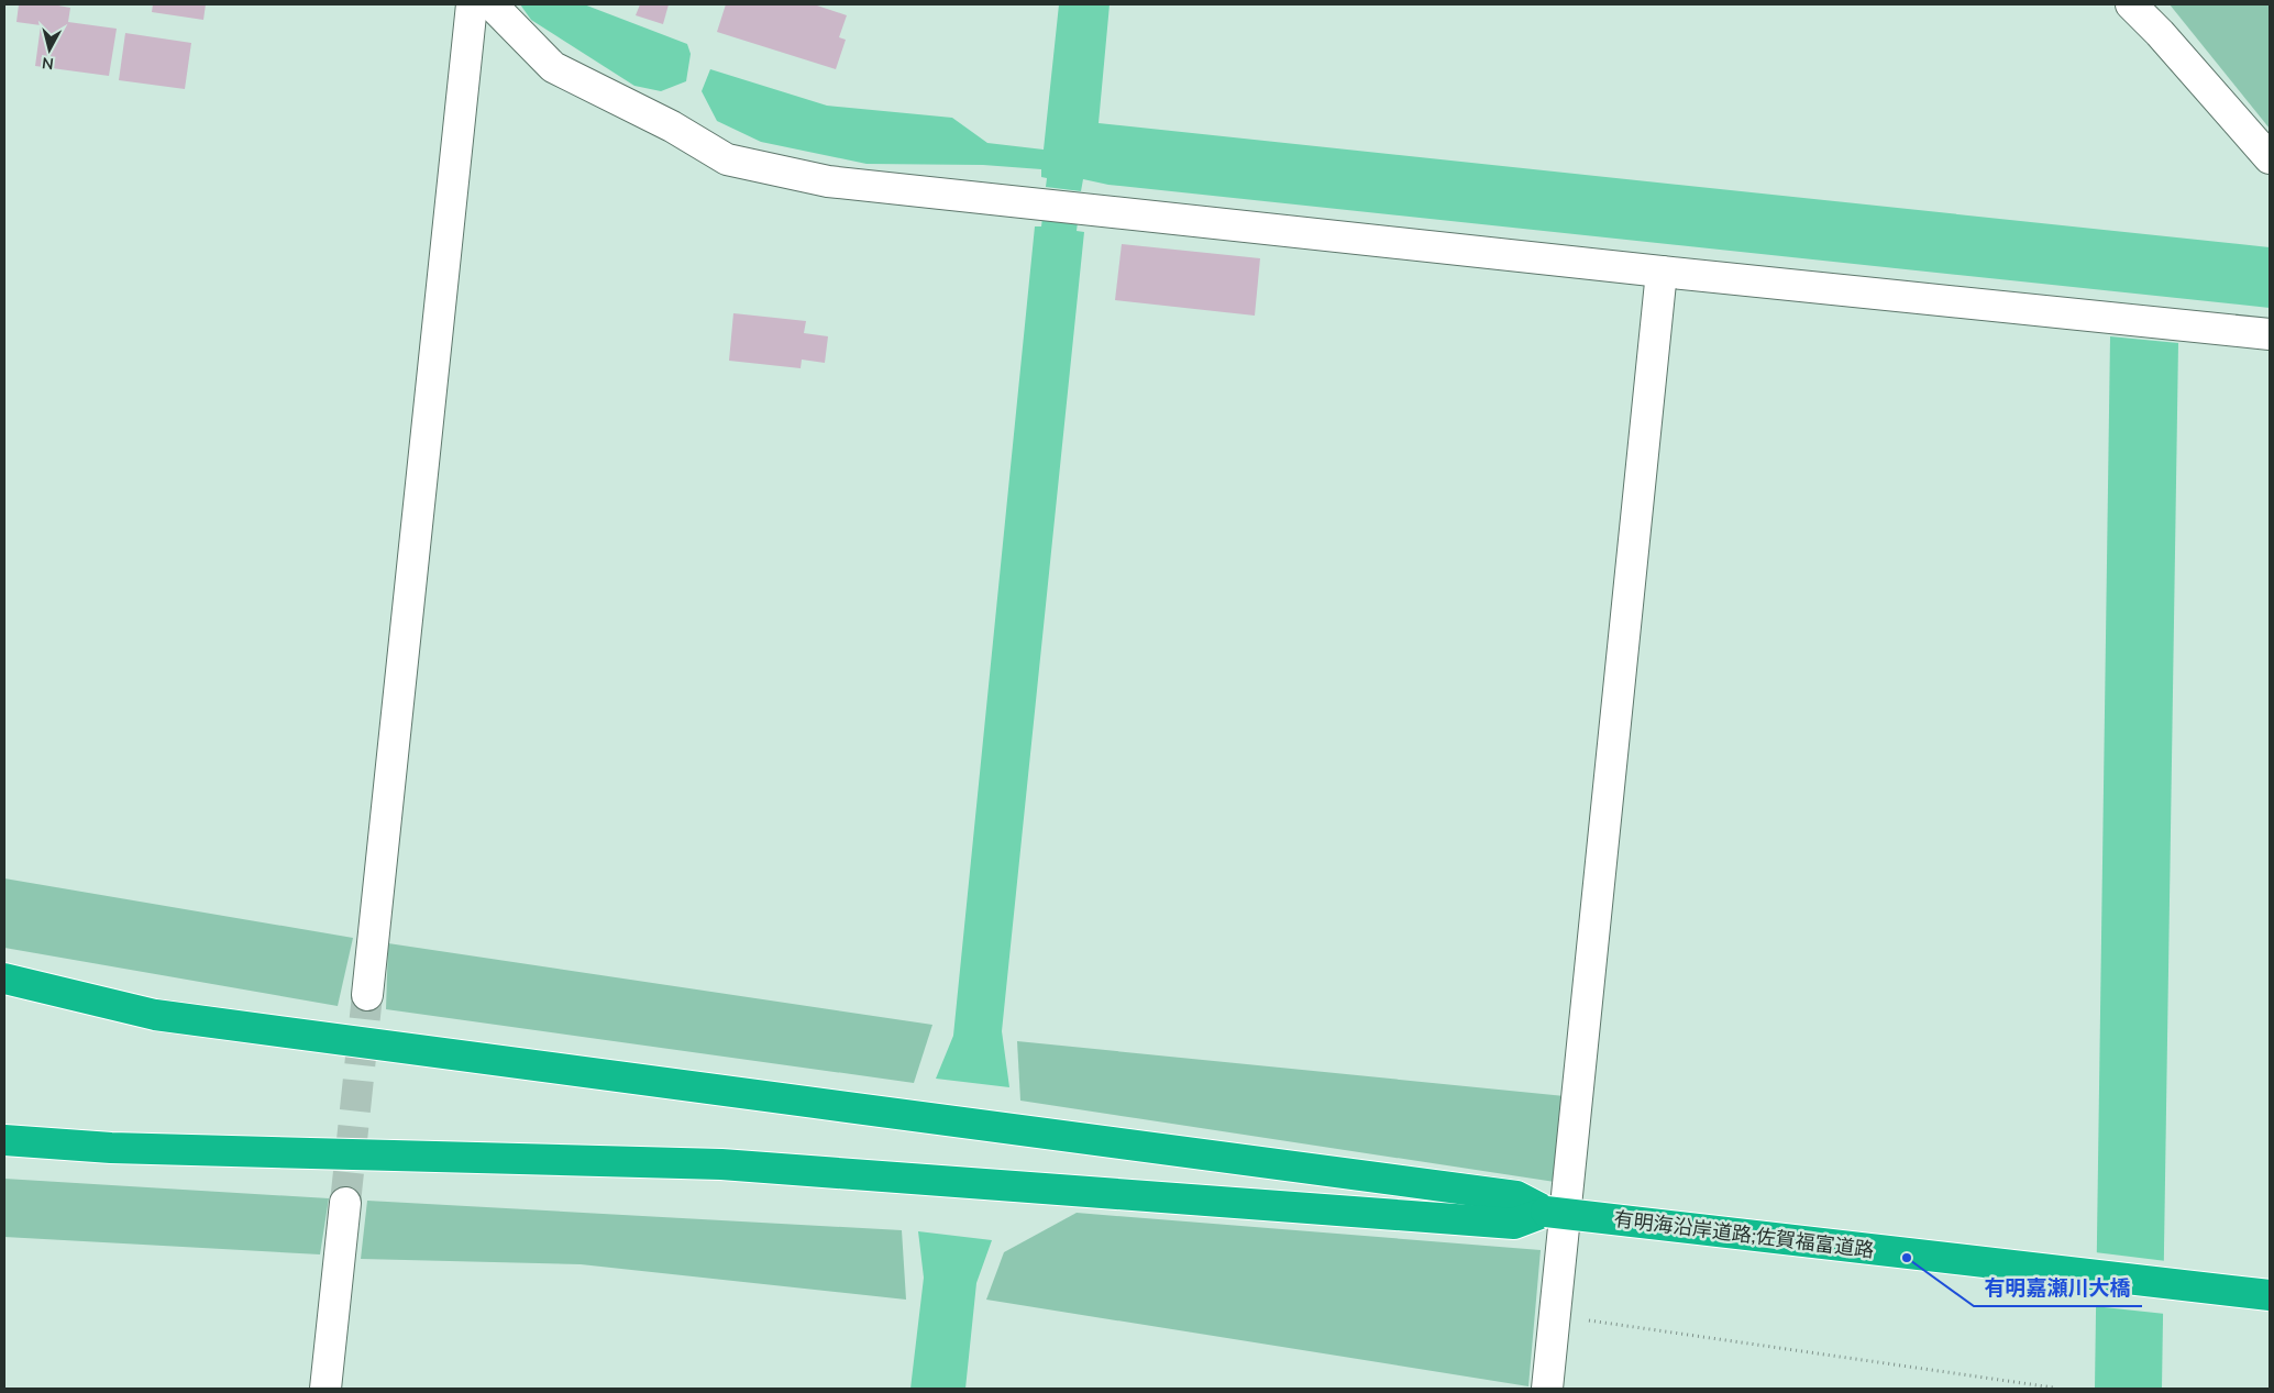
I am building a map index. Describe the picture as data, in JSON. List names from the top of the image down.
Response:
{
  "streets": {
    "highway": ["有明海沿岸道路;佐賀福富道路"]
  },
  "places": ["有明嘉瀬川大橋"],
  "north": "bottom"
}
